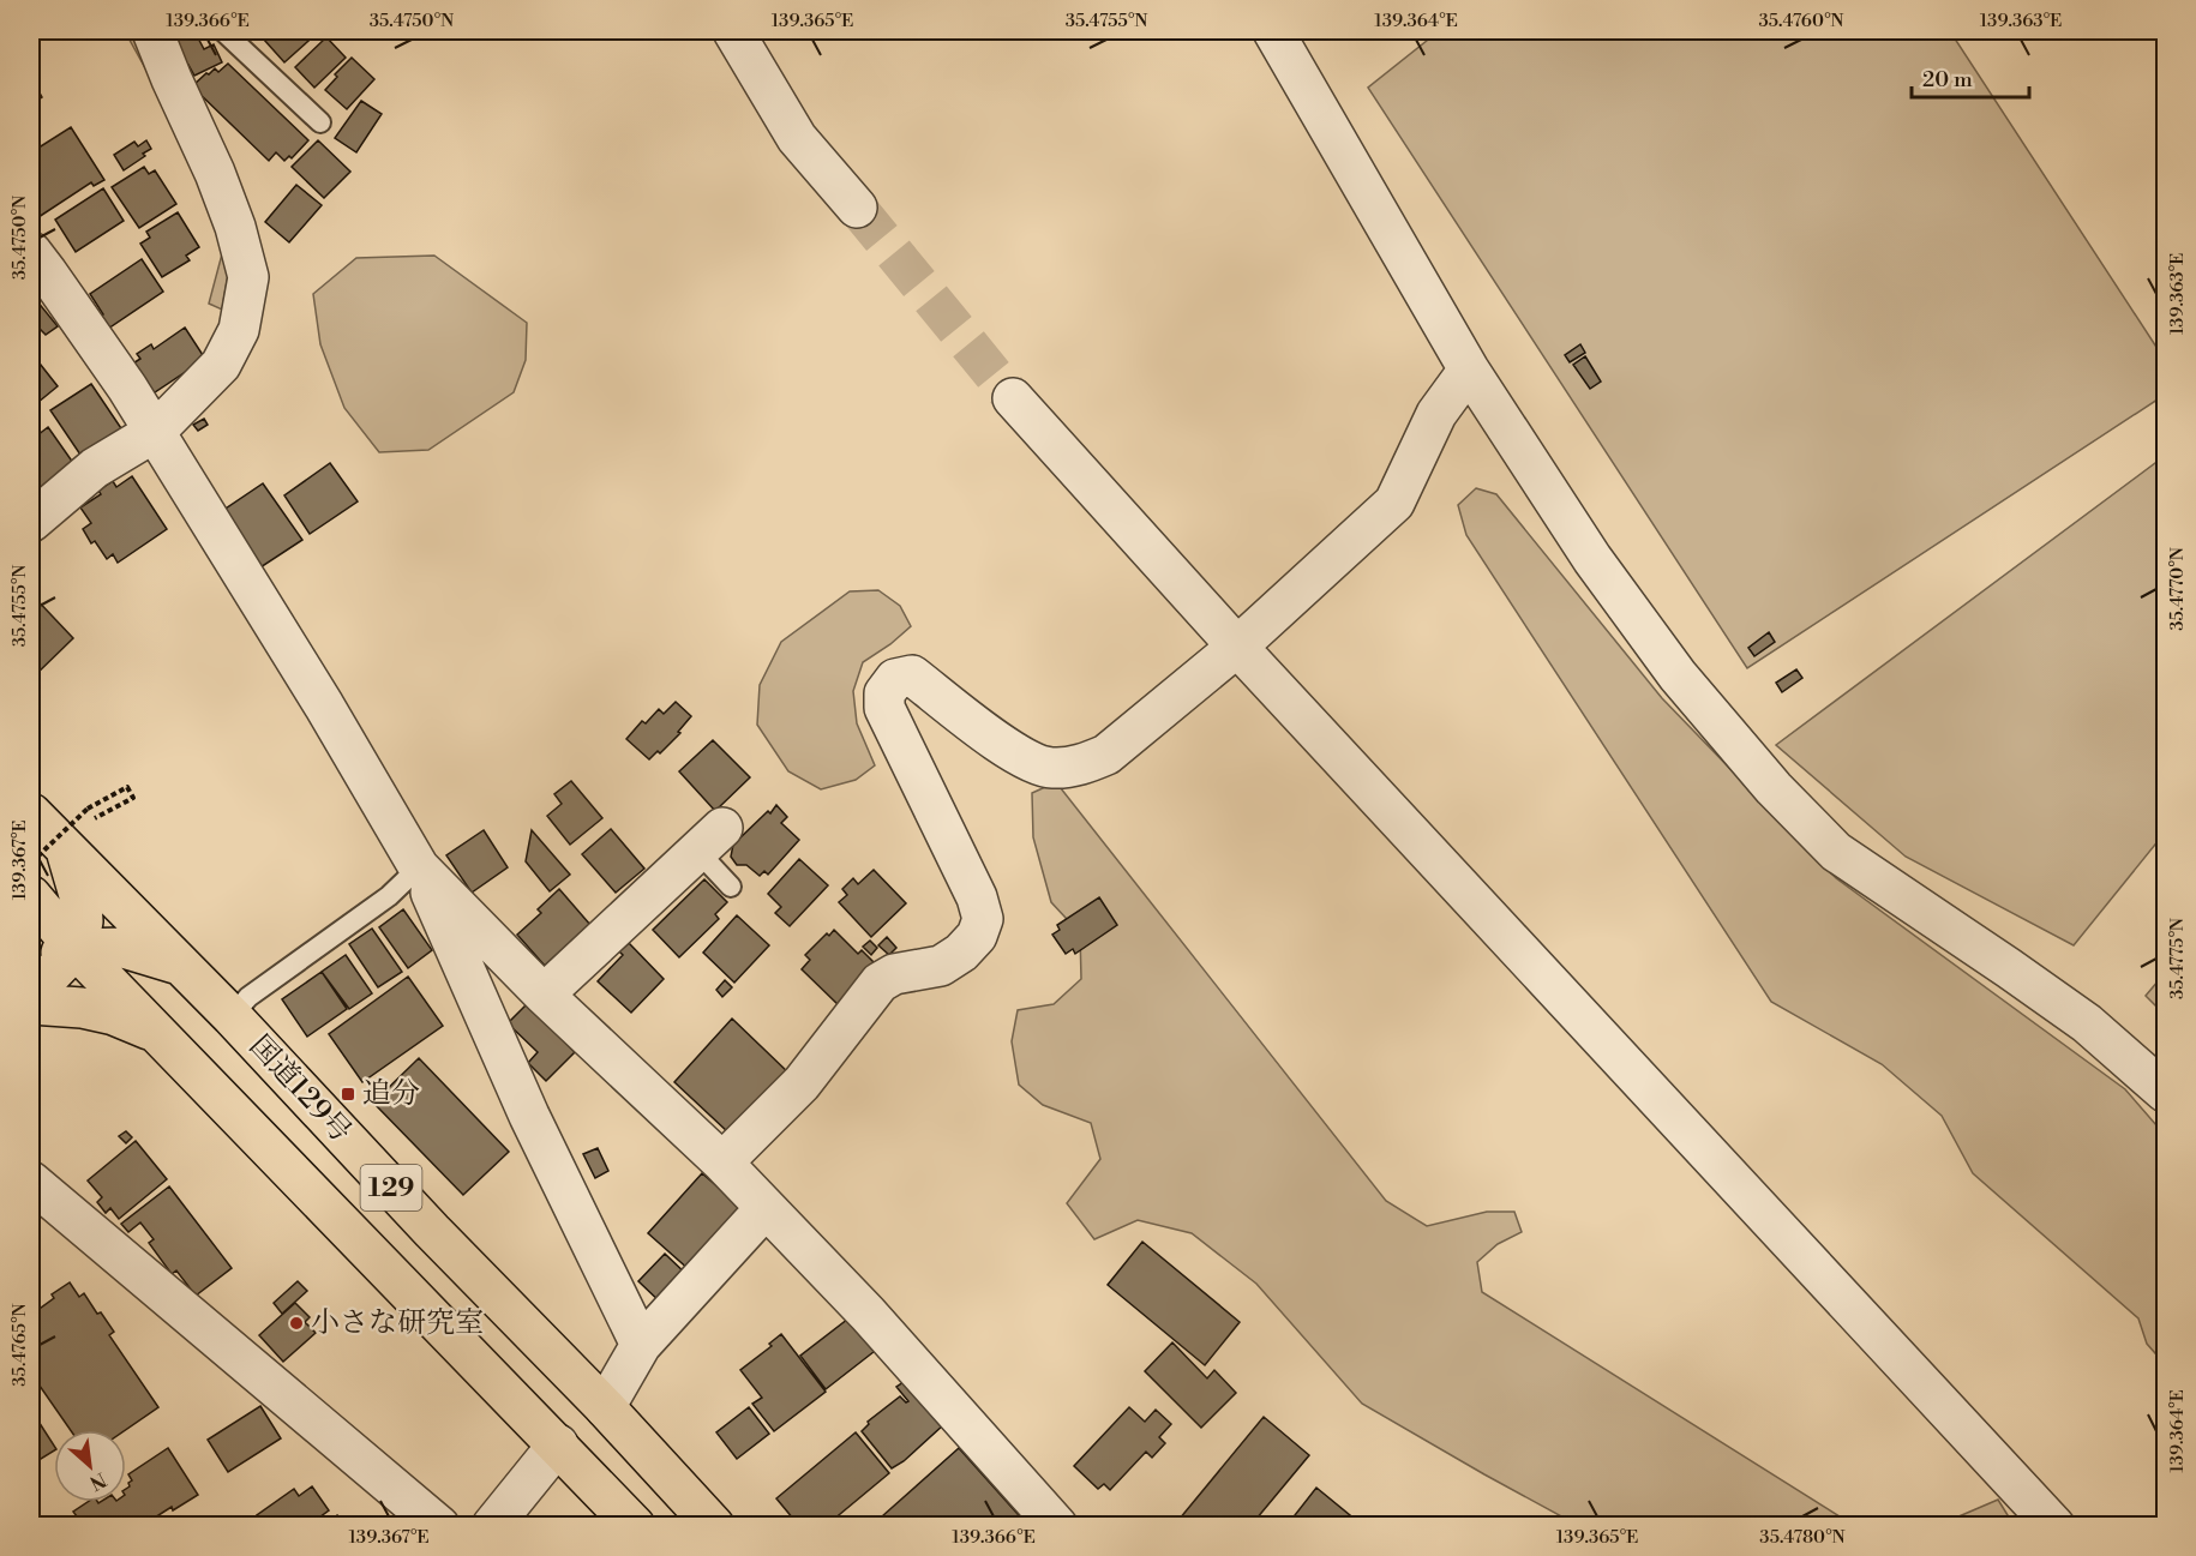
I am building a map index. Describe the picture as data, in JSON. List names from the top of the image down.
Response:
{
  "streets": {
    "highway": ["国道129号", "129"]
  },
  "places": {
    "transit": ["追分"],
    "other": ["小さな研究室"]
  },
  "scale_bar": "20 m",
  "north": "bottom right",
  "coordinates": [
    "139.366°E",
    "35.4750°N",
    "139.365°E",
    "35.4755°N",
    "139.364°E",
    "35.4760°N",
    "139.363°E",
    "35.4770°N",
    "139.367°E",
    "35.4775°N",
    "35.4765°N",
    "35.4780°N"
  ]
}
